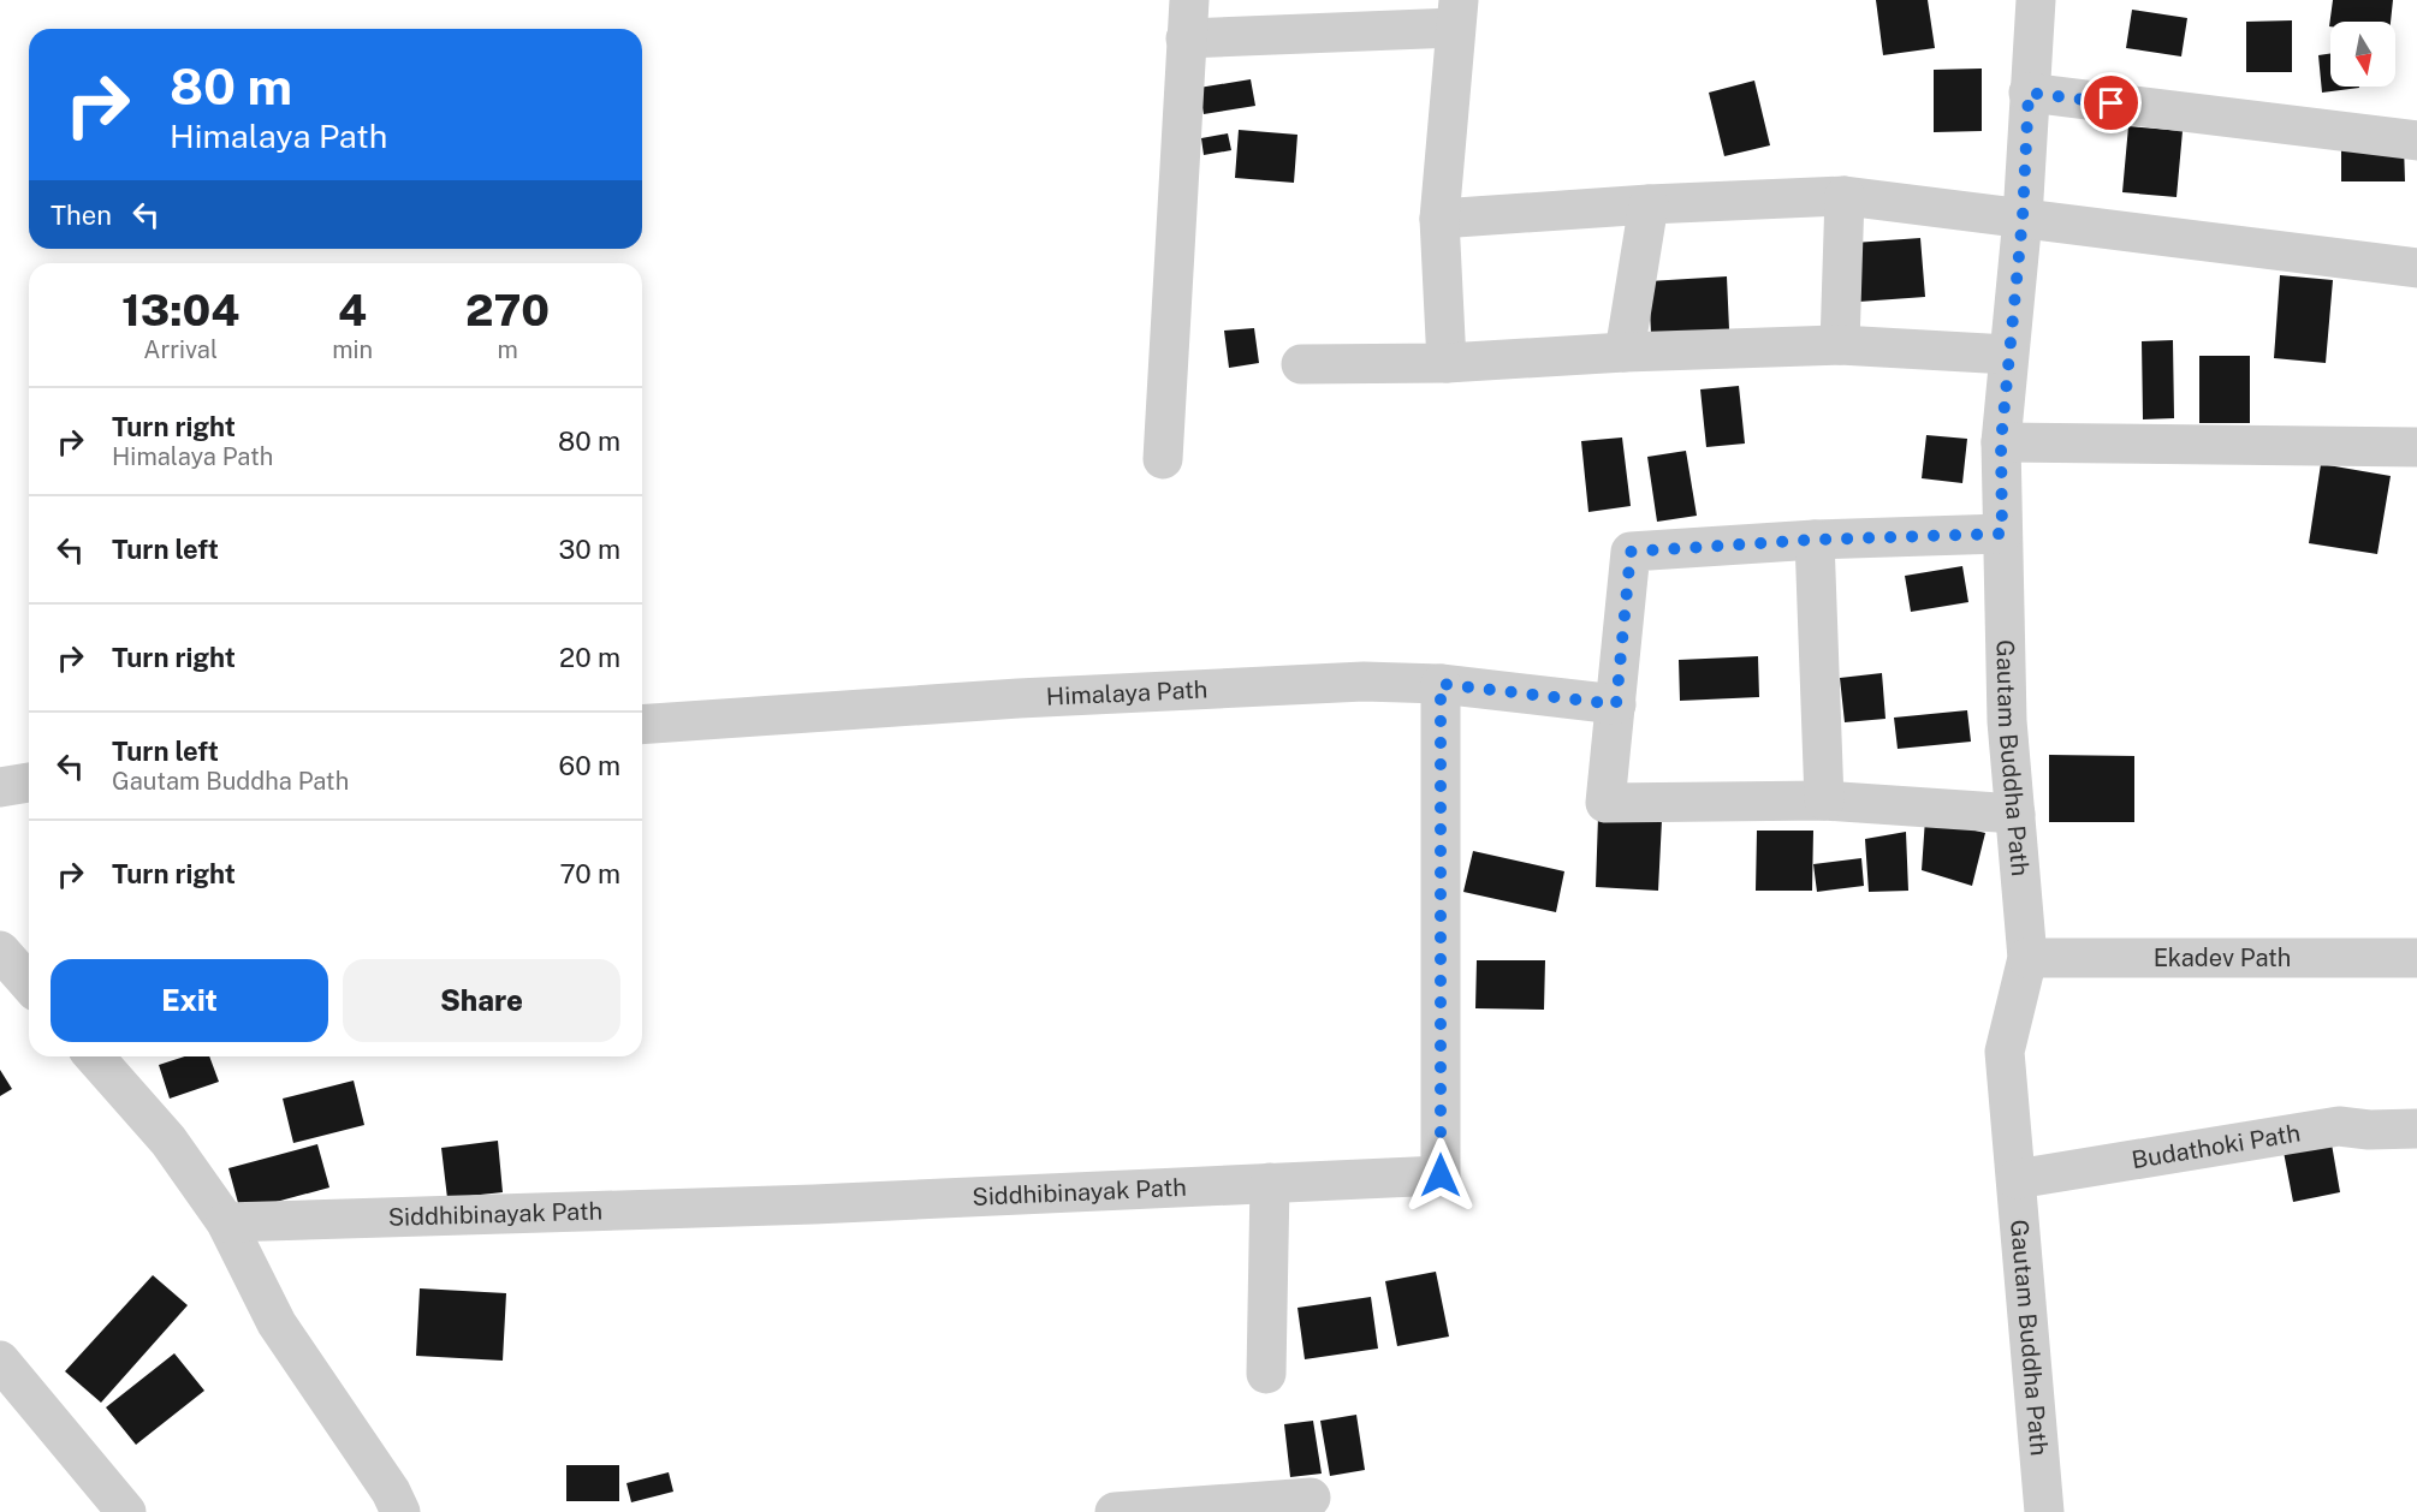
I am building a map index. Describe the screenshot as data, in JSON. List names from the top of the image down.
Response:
{
  "streets": {
    "street": [
      "Himalaya Path",
      "Gautam Buddha Path",
      "Ekadev Path",
      "Budathoki Path",
      "Siddhibinayak Path"
    ]
  },
  "crossings": [
    ["Himalaya Path", "Siddhibinayak Path"],
    ["Gautam Buddha Path", "Ekadev Path"],
    ["Gautam Buddha Path", "Budathoki Path"]
  ],
  "north": "bottom",
  "page": {
    "turn": ["80 m", "Himalaya Path"],
    "then": "Then",
    "eta": [
      "13:04",
      "Arrival",
      "4",
      "min",
      "270",
      "m"
    ],
    "list": [
      {
        "name": "Turn right",
        "note": "Himalaya Path",
        "value": "80 m"
      },
      {
        "name": "Turn left",
        "value": "30 m"
      },
      {
        "name": "Turn right",
        "value": "20 m"
      },
      {
        "name": "Turn left",
        "note": "Gautam Buddha Path",
        "value": "60 m"
      },
      {
        "name": "Turn right",
        "value": "70 m"
      }
    ],
    "buttons": ["Exit", "Share"]
  }
}
